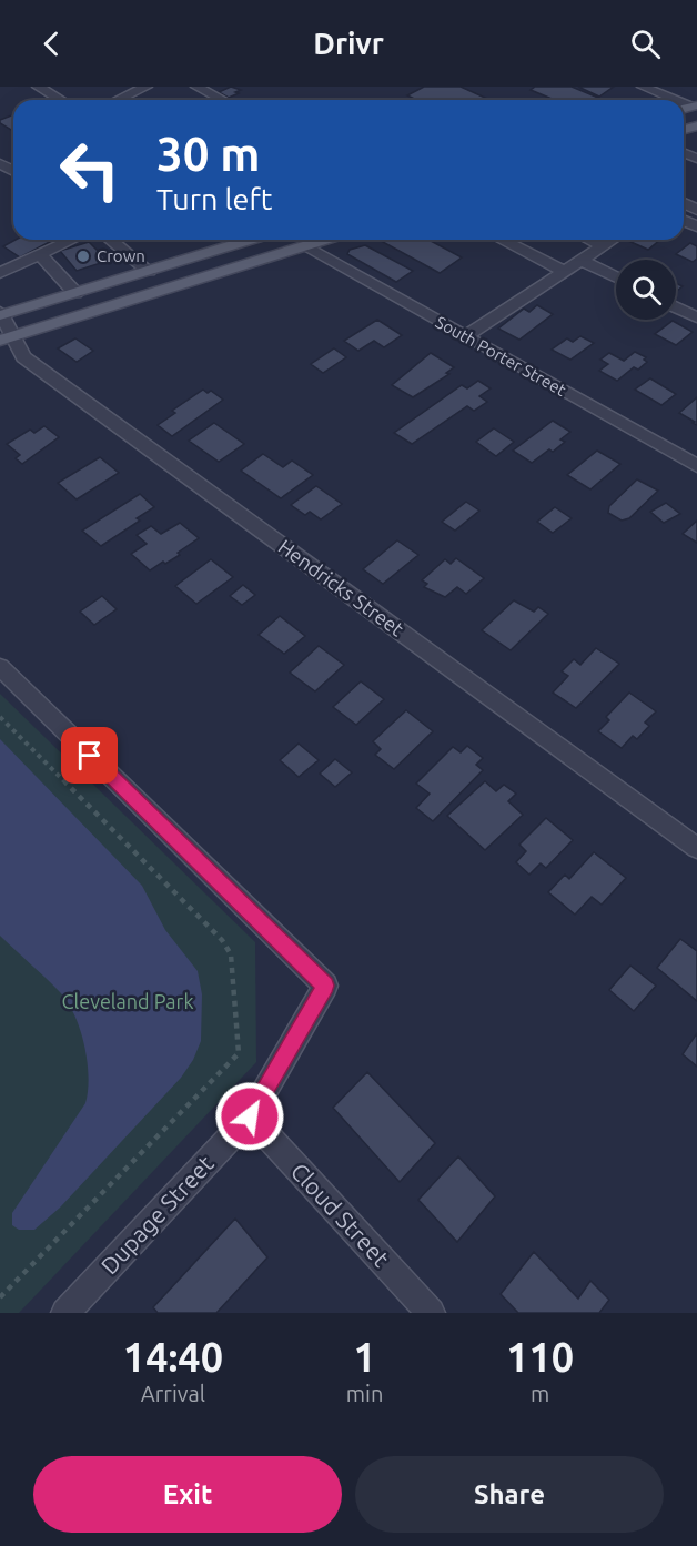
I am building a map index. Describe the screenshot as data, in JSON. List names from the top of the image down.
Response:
{
  "streets": {
    "street": [
      "South Porter Street",
      "Hendricks Street",
      "Dupage Street",
      "Cloud Street"
    ]
  },
  "crossings": [
    ["Dupage Street", "Cloud Street"]
  ],
  "parks": ["Cleveland Park"],
  "places": ["Crown"],
  "page": {
    "header": "Drivr",
    "turn": ["30 m", "Turn left"],
    "eta": [
      "14:40",
      "Arrival",
      "1",
      "min",
      "110",
      "m"
    ],
    "buttons": ["Exit", "Share"]
  }
}
